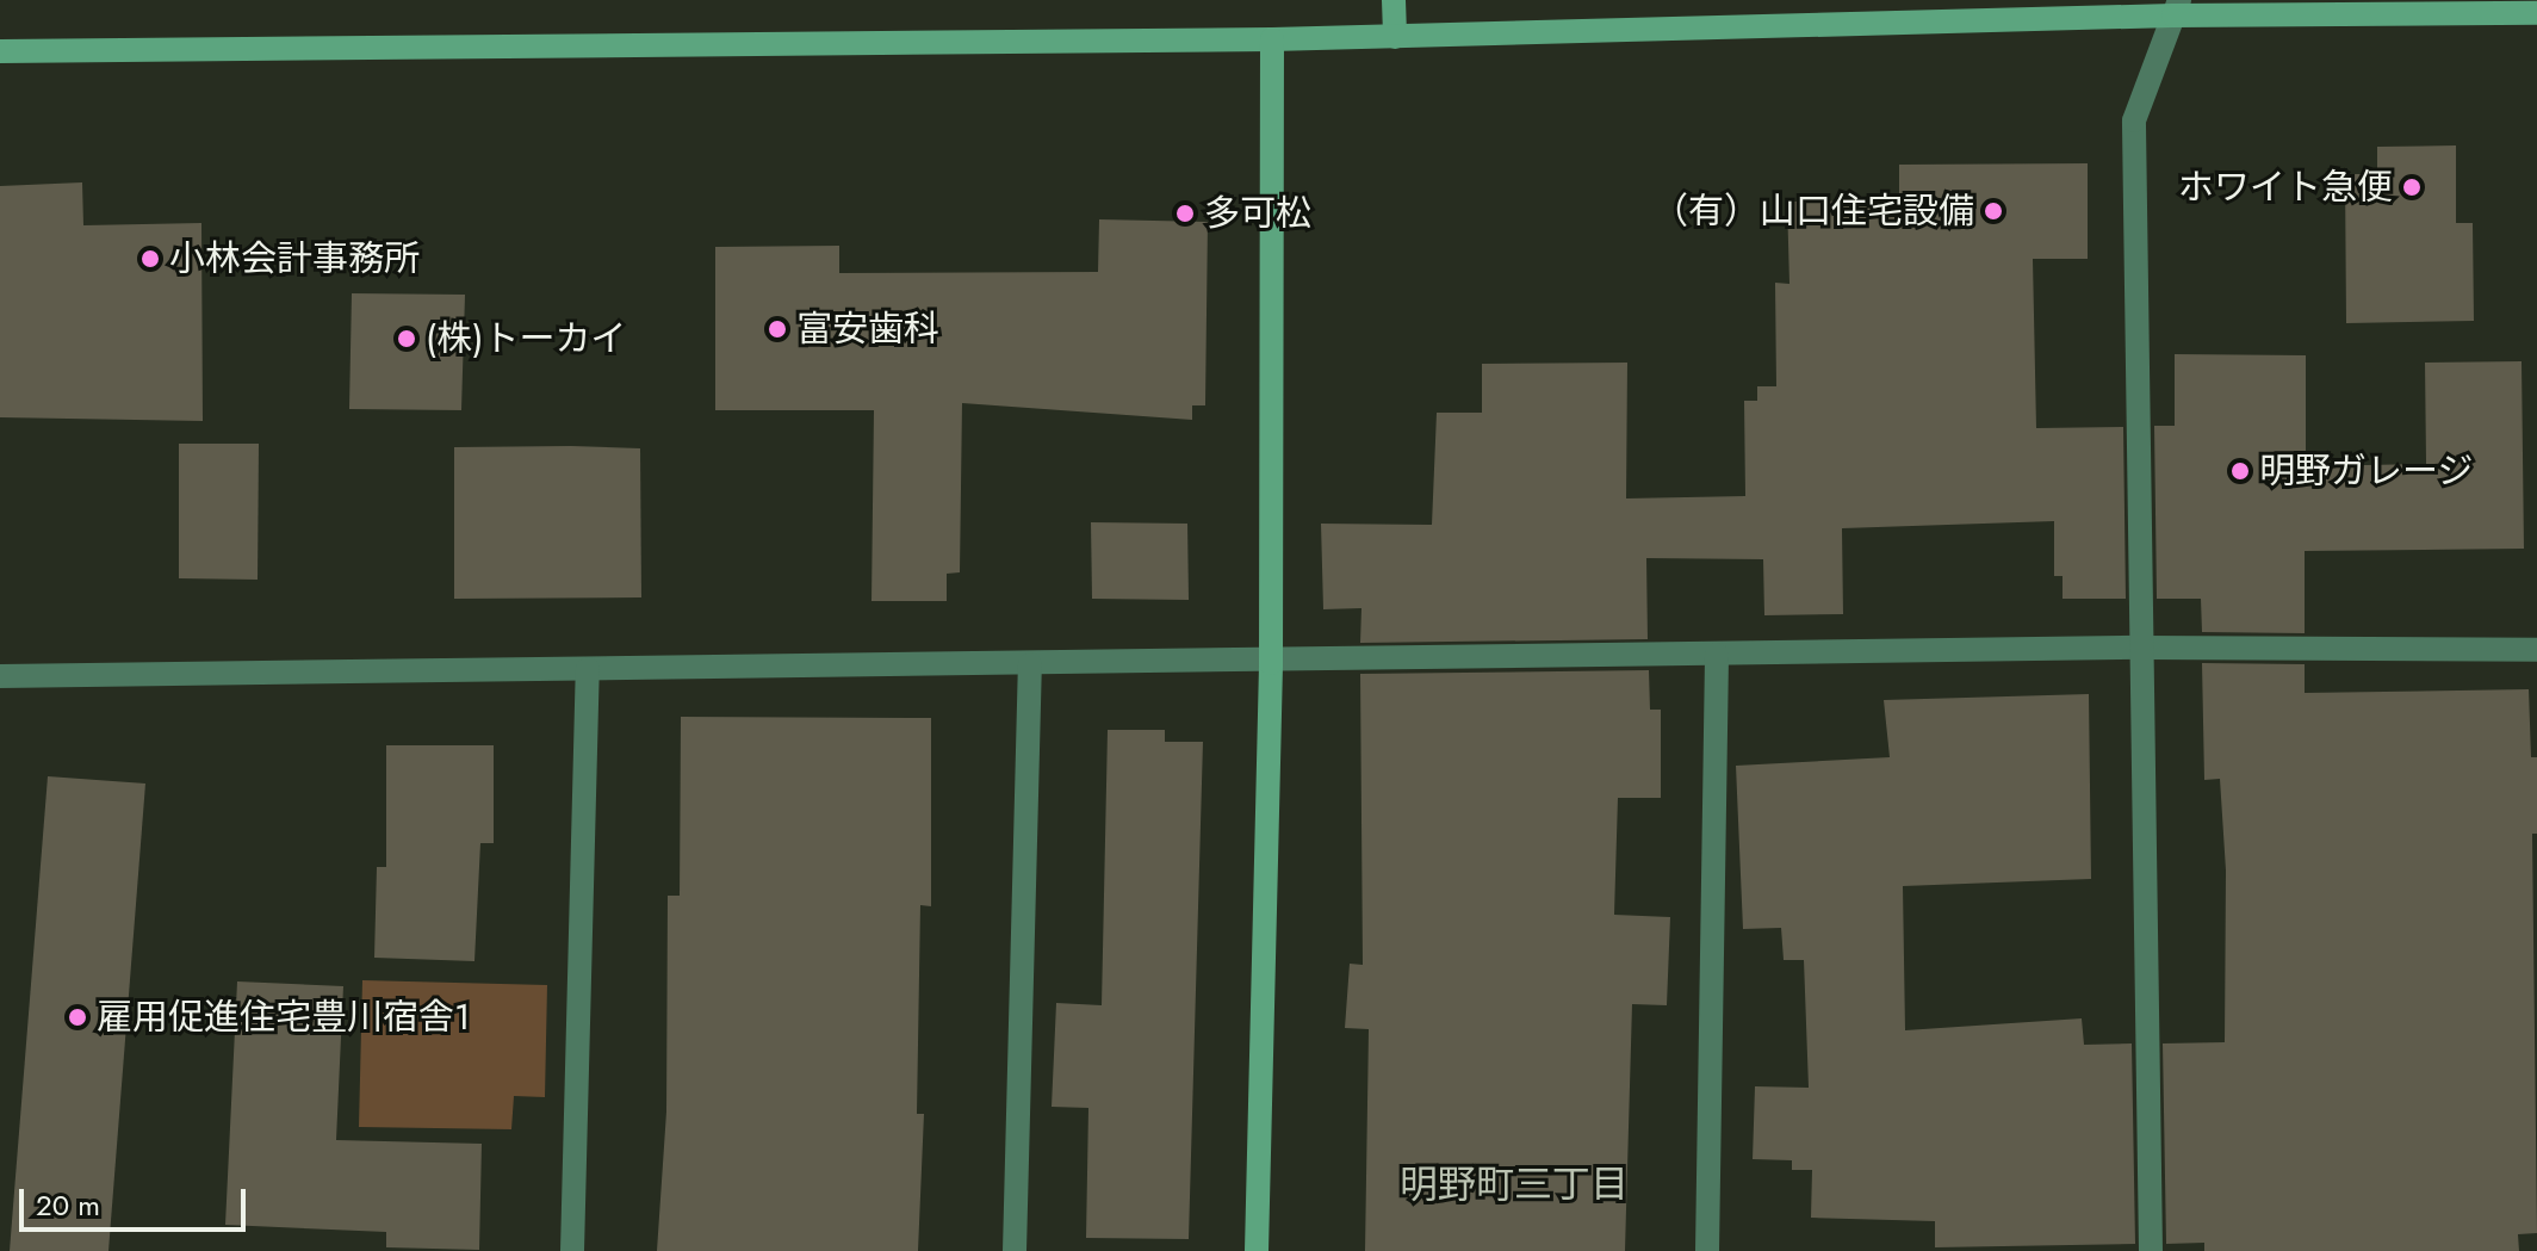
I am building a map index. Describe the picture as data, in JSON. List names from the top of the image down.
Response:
{
  "districts": ["明野町三丁目"],
  "places": [
    "ホワイト急便",
    "（有）山口住宅設備",
    "多可松",
    "小林会計事務所",
    "富安歯科",
    "(株)トーカイ",
    "明野ガレージ",
    "雇用促進住宅豊川宿舎1"
  ],
  "scale_bar": "20 m"
}
